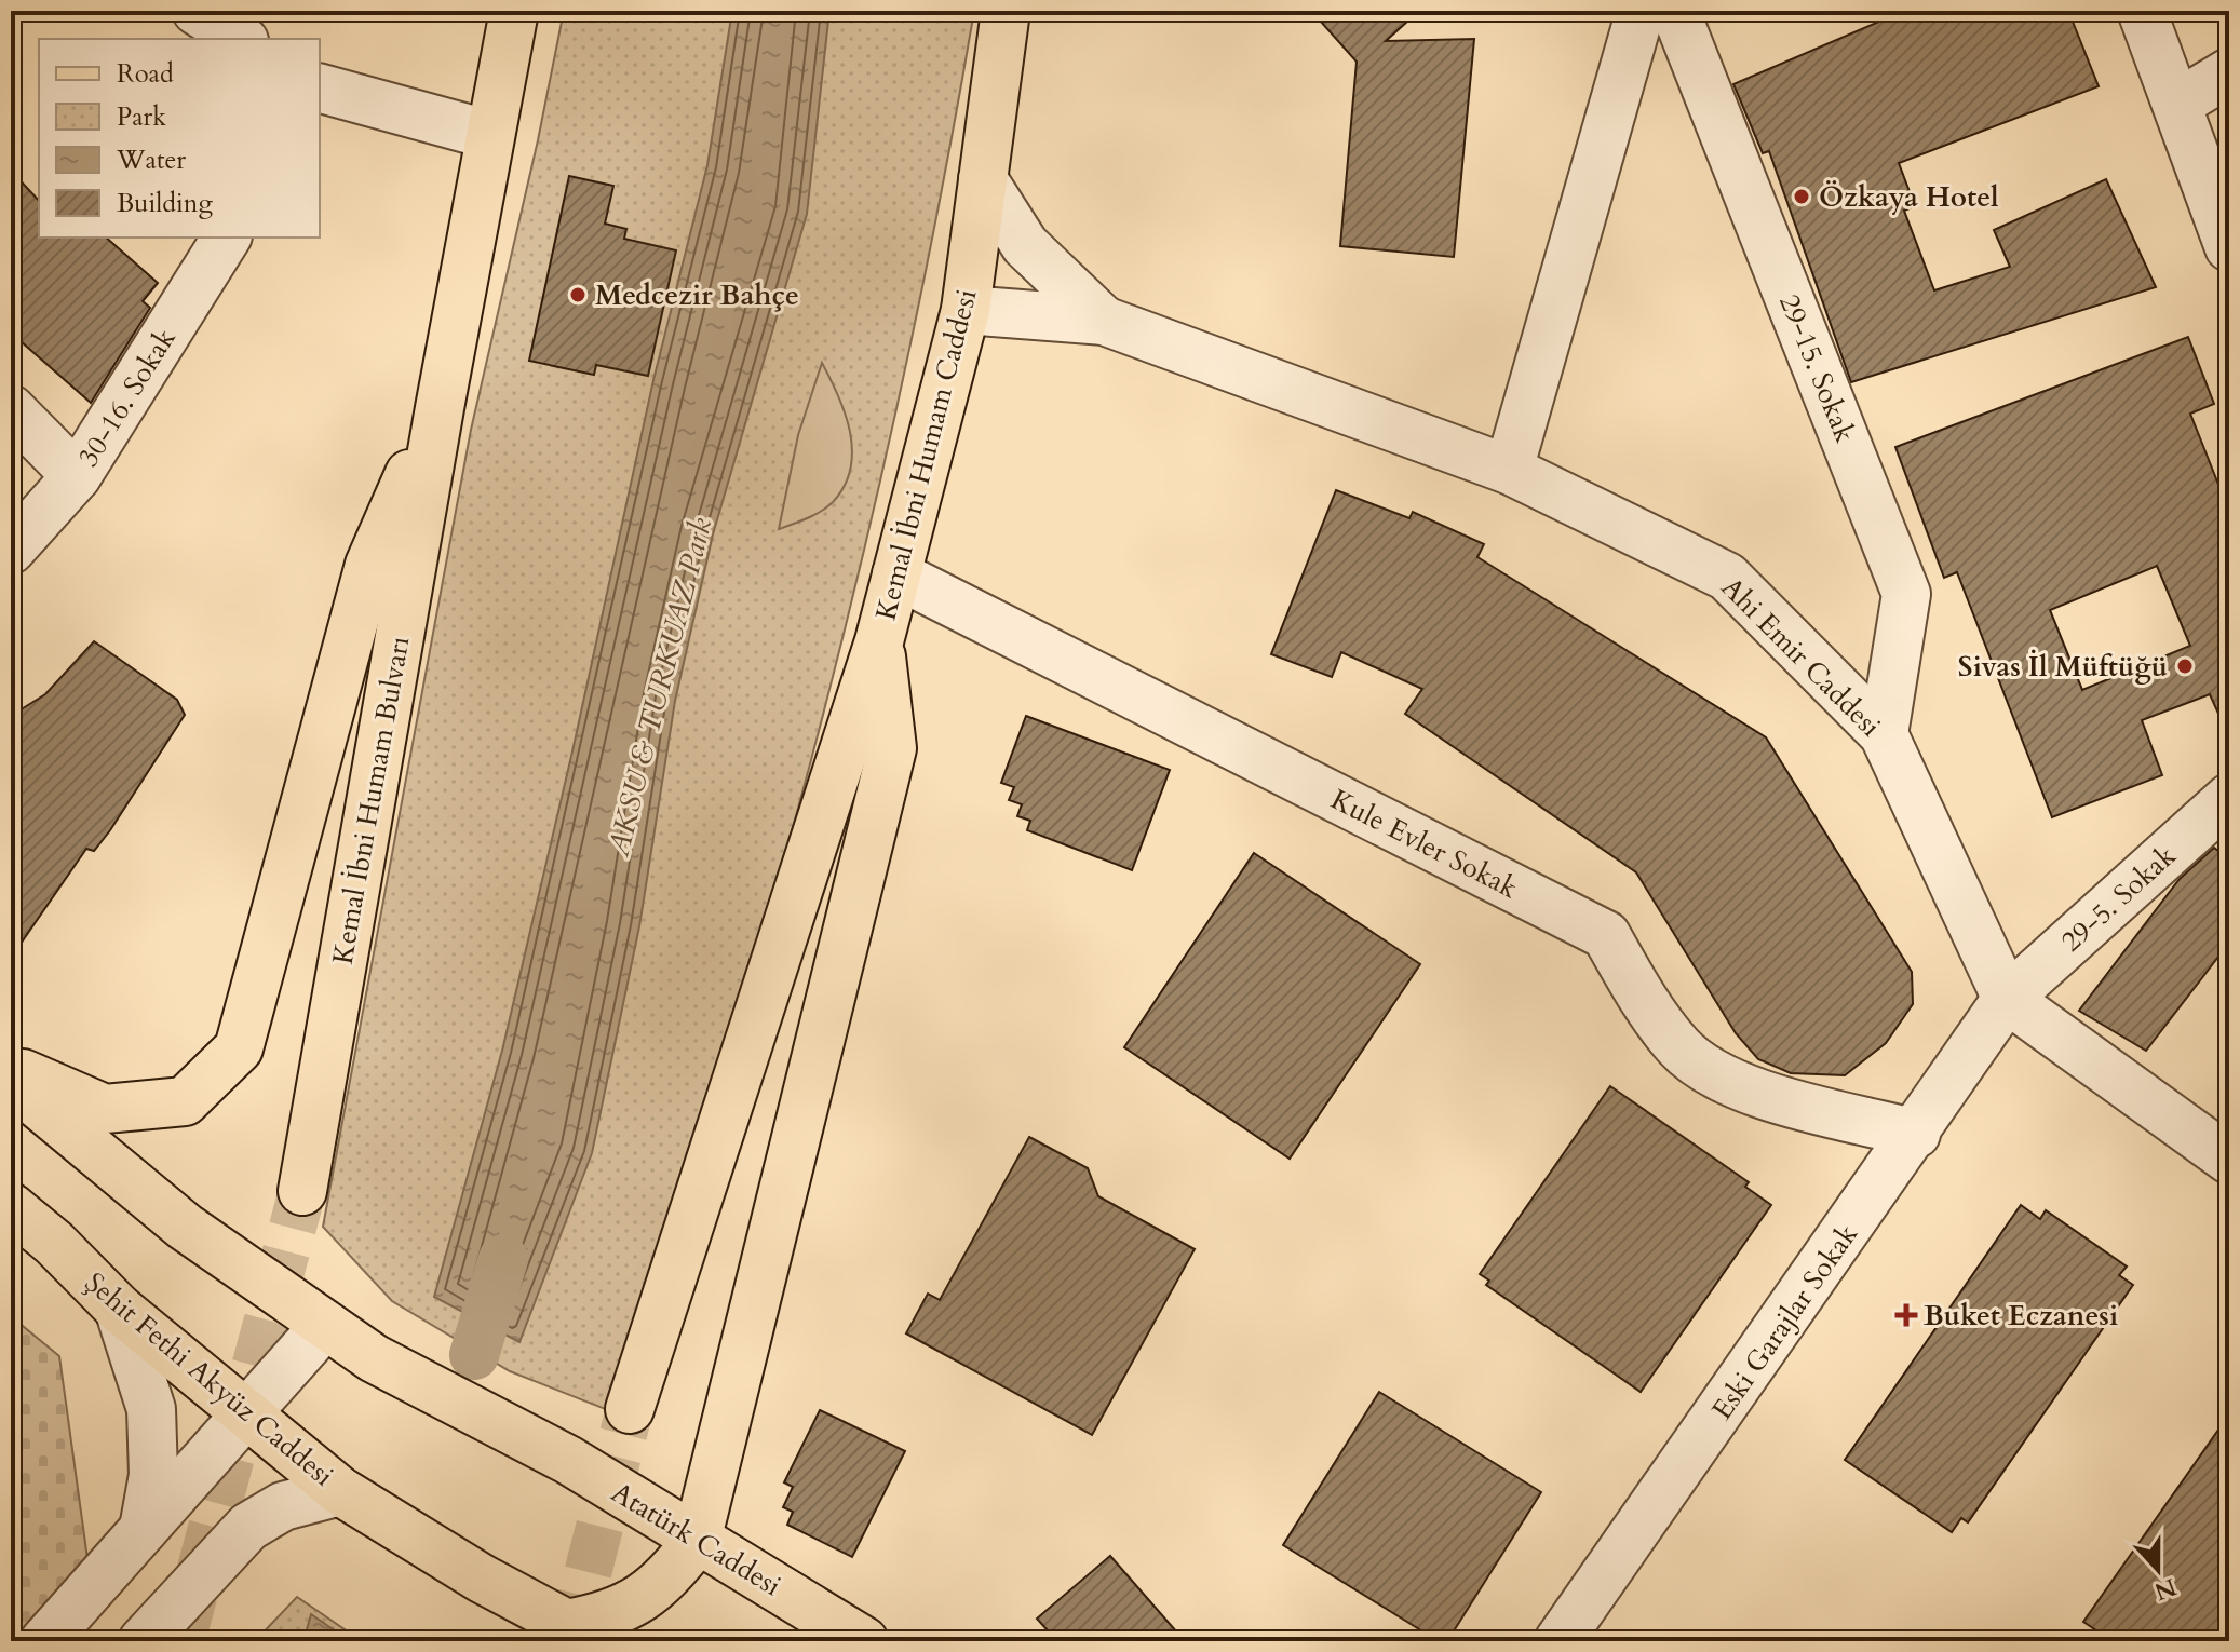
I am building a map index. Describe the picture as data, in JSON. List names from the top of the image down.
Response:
{
  "streets": {
    "main road": [
      "Kemal İbni Humam Caddesi",
      "Kemal İbni Humam Bulvarı",
      "Şehit Fethi Akyüz Caddesi",
      "Atatürk Caddesi"
    ],
    "street": [
      "29-15. Sokak",
      "30-16. Sokak",
      "Ahi Emir Caddesi",
      "Kule Evler Sokak",
      "29-5. Sokak",
      "Eski Garajlar Sokak"
    ]
  },
  "crossings": [
    ["29-15. Sokak", "Ahi Emir Caddesi"],
    ["Kemal İbni Humam Caddesi", "Ahi Emir Caddesi"],
    ["Kemal İbni Humam Caddesi", "Kule Evler Sokak"],
    ["Ahi Emir Caddesi", "29-5. Sokak"],
    ["Ahi Emir Caddesi", "Eski Garajlar Sokak"],
    ["Kule Evler Sokak", "Eski Garajlar Sokak"],
    ["29-5. Sokak", "Eski Garajlar Sokak"]
  ],
  "water": ["AKSU & TURKUAZ Park"],
  "places": {
    "other": ["Özkaya Hotel", "Medcezir Bahçe", "Sivas İl Müftüğü"],
    "health": ["Buket Eczanesi"]
  },
  "legend": [
    "Road",
    "Park",
    "Water",
    "Building"
  ],
  "north": "bottom"
}
